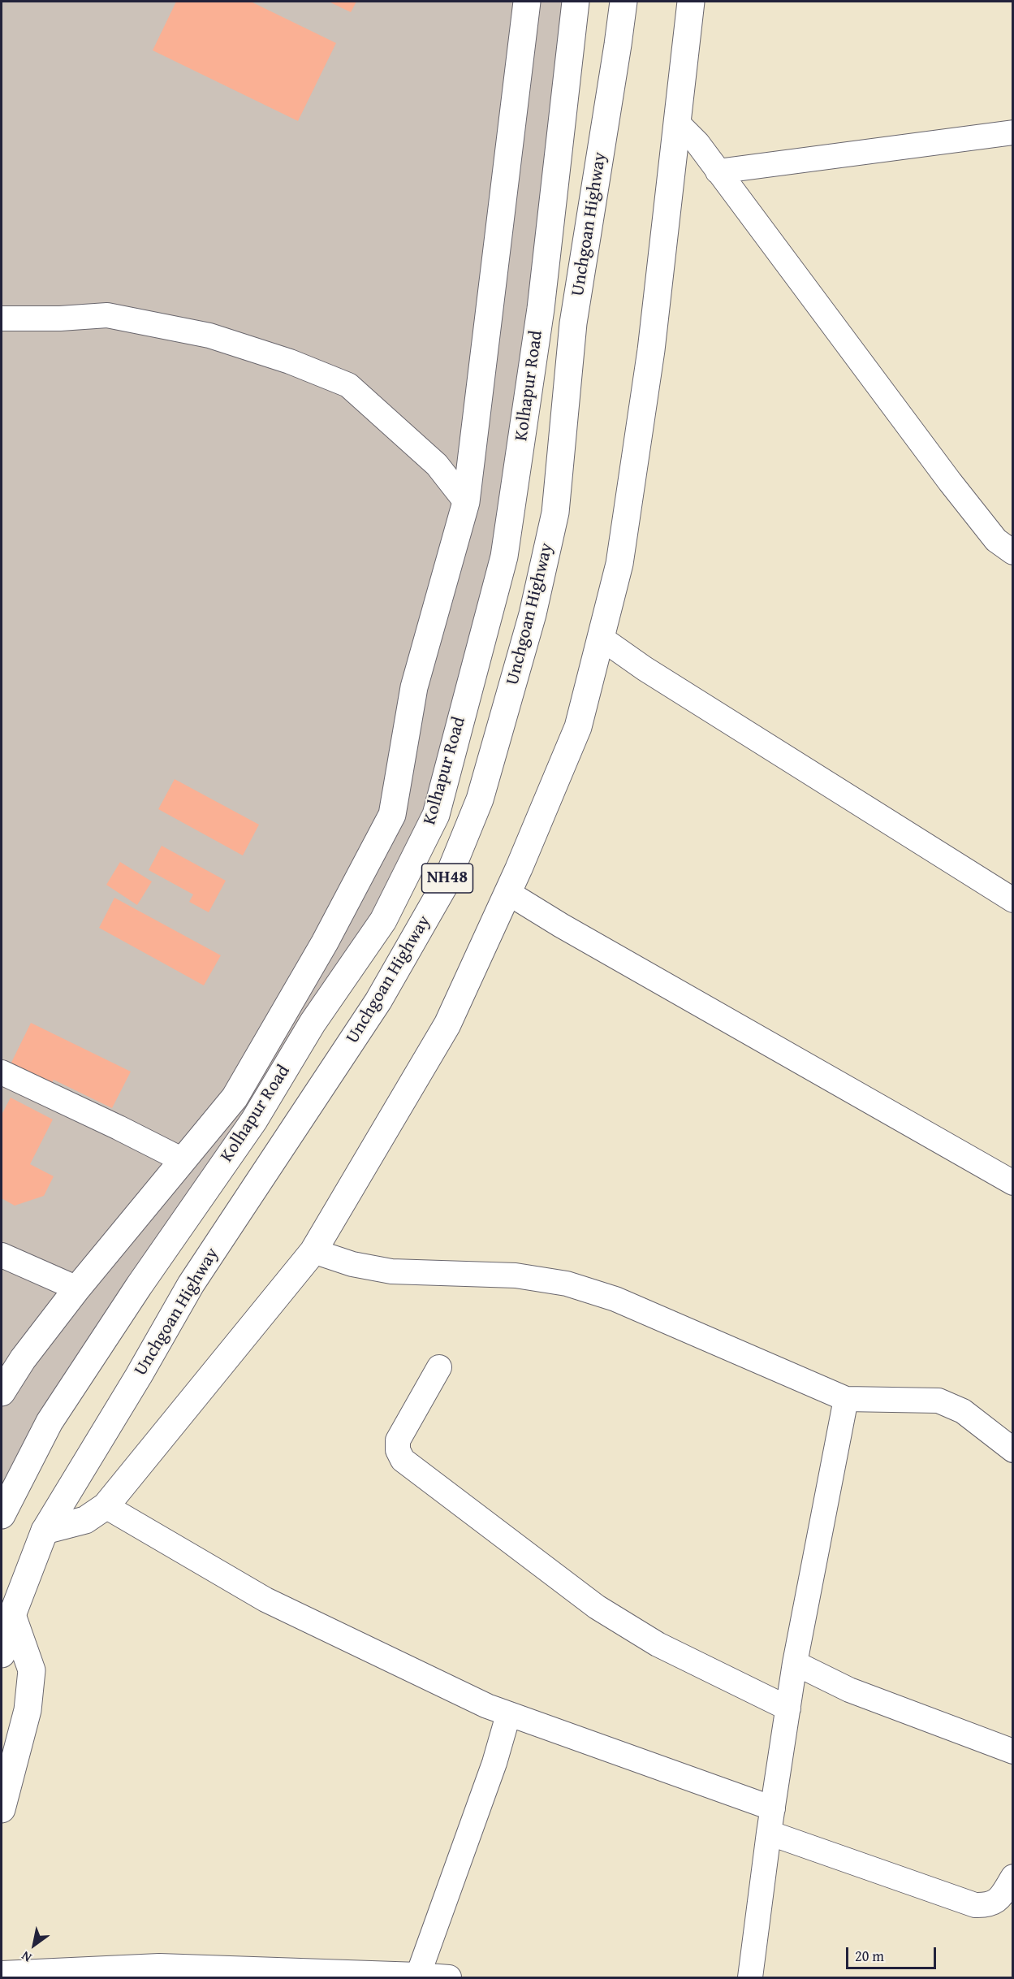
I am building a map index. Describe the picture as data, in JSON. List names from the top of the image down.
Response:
{
  "streets": {
    "main road": ["Unchgoan Highway", "Kolhapur Road", "NH48"]
  },
  "scale_bar": "20 m",
  "north": "bottom left"
}
